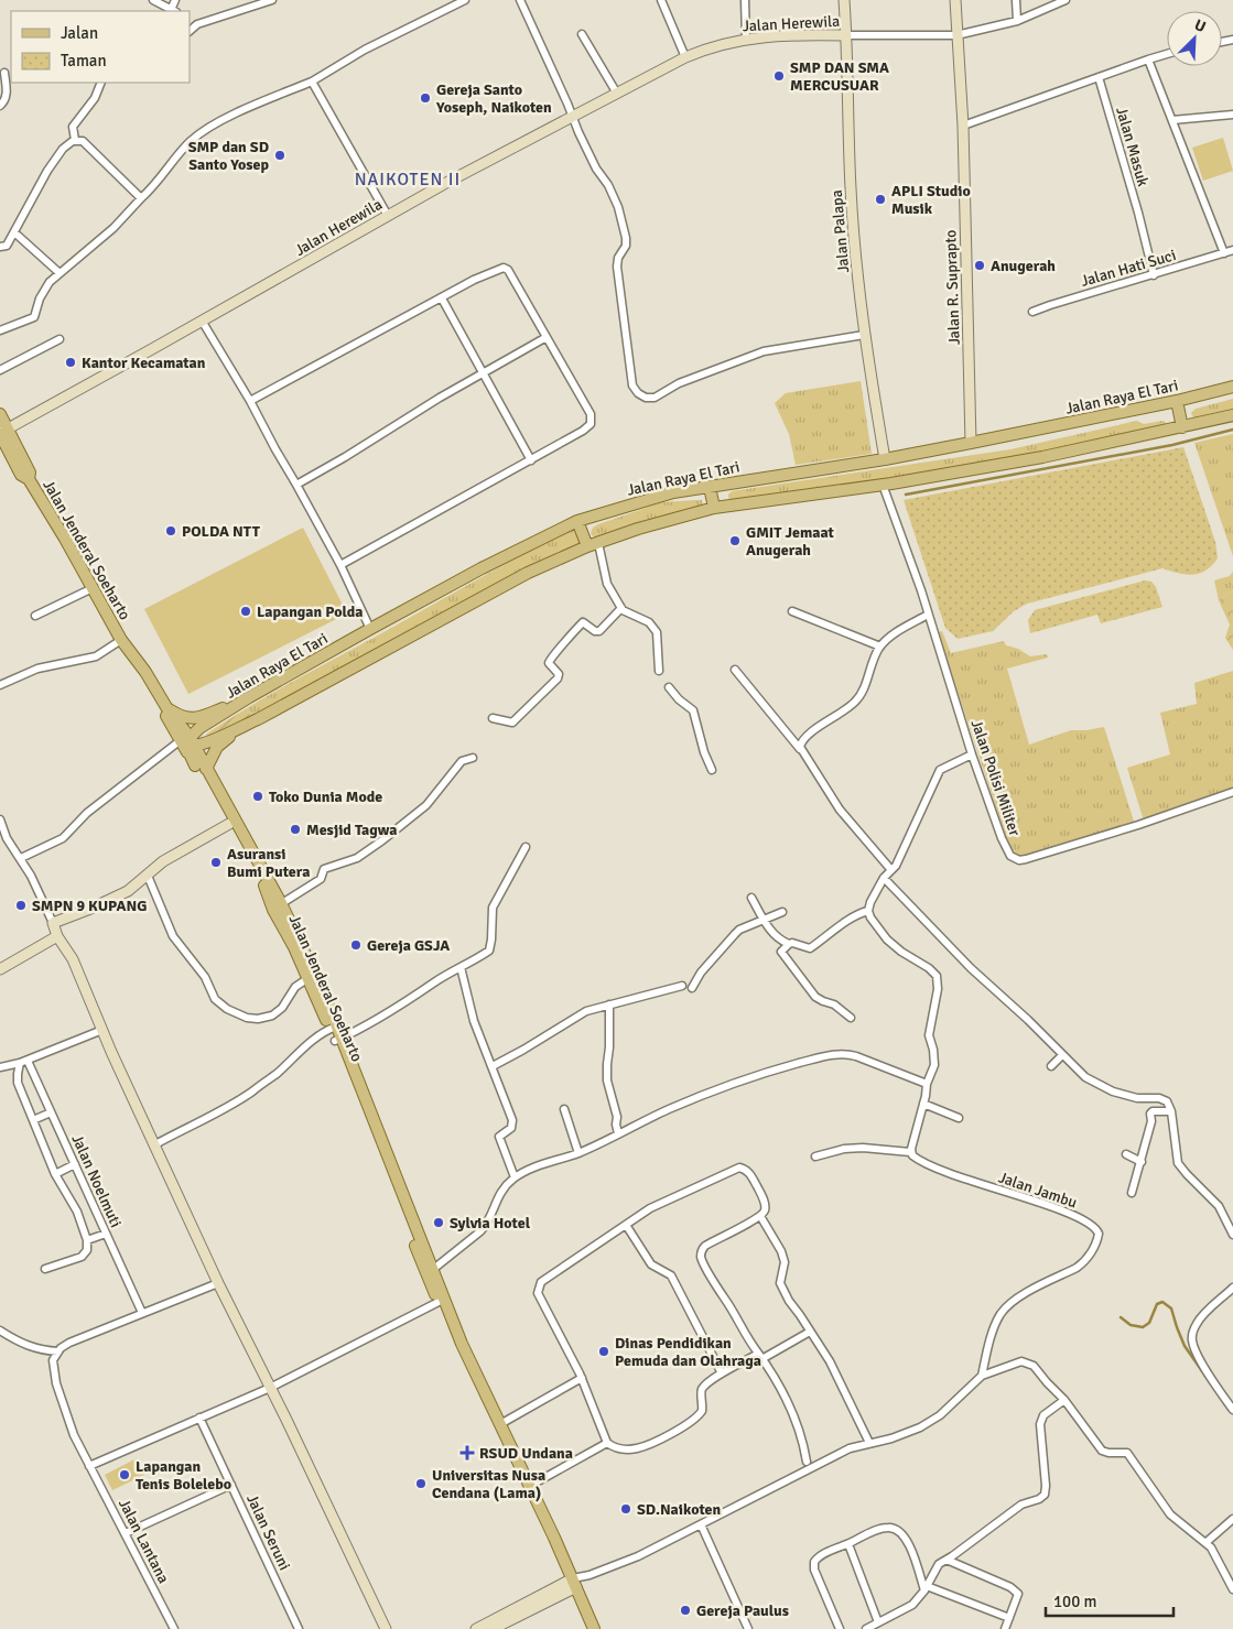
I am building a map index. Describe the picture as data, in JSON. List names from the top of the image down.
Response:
{
  "streets": {
    "main road": ["Jalan Raya El Tari", "Jalan Jenderal Soeharto"],
    "street": [
      "Jalan Herewila",
      "Jalan Masuk",
      "Jalan Palapa",
      "Jalan Hati Suci",
      "Jalan R. Suprapto",
      "Jalan Polisi Militer",
      "Jalan Noelmuti",
      "Jalan Jambu",
      "Jalan Seruni",
      "Jalan Lantana"
    ]
  },
  "crossings": [
    ["Jalan Herewila", "Jalan Palapa"],
    ["Jalan Herewila", "Jalan R. Suprapto"],
    ["Jalan Herewila", "Jalan Jenderal Soeharto"],
    ["Jalan Masuk", "Jalan Hati Suci"],
    ["Jalan Palapa", "Jalan Raya El Tari"],
    ["Jalan R. Suprapto", "Jalan Raya El Tari"],
    ["Jalan Raya El Tari", "Jalan Jenderal Soeharto"]
  ],
  "districts": ["NAIKOTEN II"],
  "places": {
    "other": [
      "SMP DAN SMA MERCUSUAR",
      "Gereja Santo Yoseph, Naikoten",
      "SMP dan SD Santo Yosep",
      "APLI Studio Musik",
      "Anugerah",
      "Kantor Kecamatan",
      "POLDA NTT",
      "GMIT Jemaat Anugerah",
      "Lapangan Polda",
      "Toko Dunia Mode",
      "Mesjid Tagwa",
      "Asuransi Bumi Putera",
      "SMPN 9 KUPANG",
      "Gereja GSJA",
      "Sylvia Hotel",
      "Dinas Pendidikan Pemuda dan Olahraga",
      "Lapangan Tenis Bolelebo",
      "Universitas Nusa Cendana (Lama)",
      "SD.Naikoten",
      "Gereja Paulus"
    ],
    "health": ["RSUD Undana"]
  },
  "legend": ["Jalan", "Taman"],
  "scale_bar": "100 m",
  "north": "top right"
}
